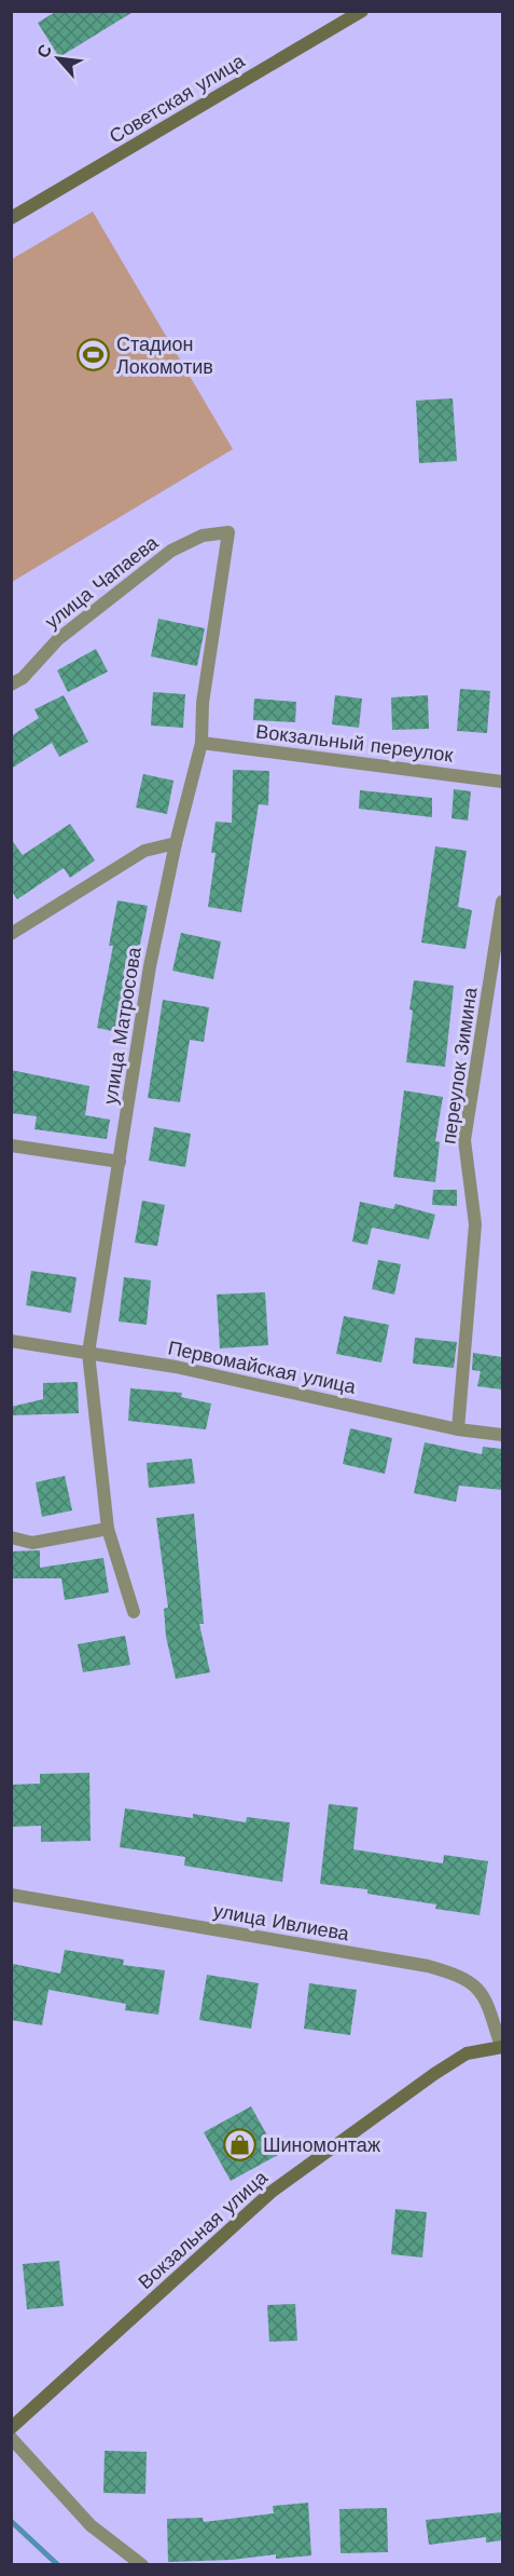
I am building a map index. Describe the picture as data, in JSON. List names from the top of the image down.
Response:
{
  "streets": {
    "street": [
      "Советская улица",
      "улица Чапаева",
      "Вокзальный переулок",
      "улица Матросова",
      "переулок Зимина",
      "Первомайская улица",
      "улица Ивлиева",
      "Вокзальная улица"
    ]
  },
  "crossings": [
    ["улица Чапаева", "улица Матросова"],
    ["Вокзальный переулок", "улица Матросова"],
    ["улица Матросова", "Первомайская улица"],
    ["переулок Зимина", "Первомайская улица"],
    ["улица Ивлиева", "Вокзальная улица"]
  ],
  "places": {
    "sports": ["Стадион Локомотив"],
    "shop": ["Шиномонтаж"]
  },
  "north": "top left"
}
